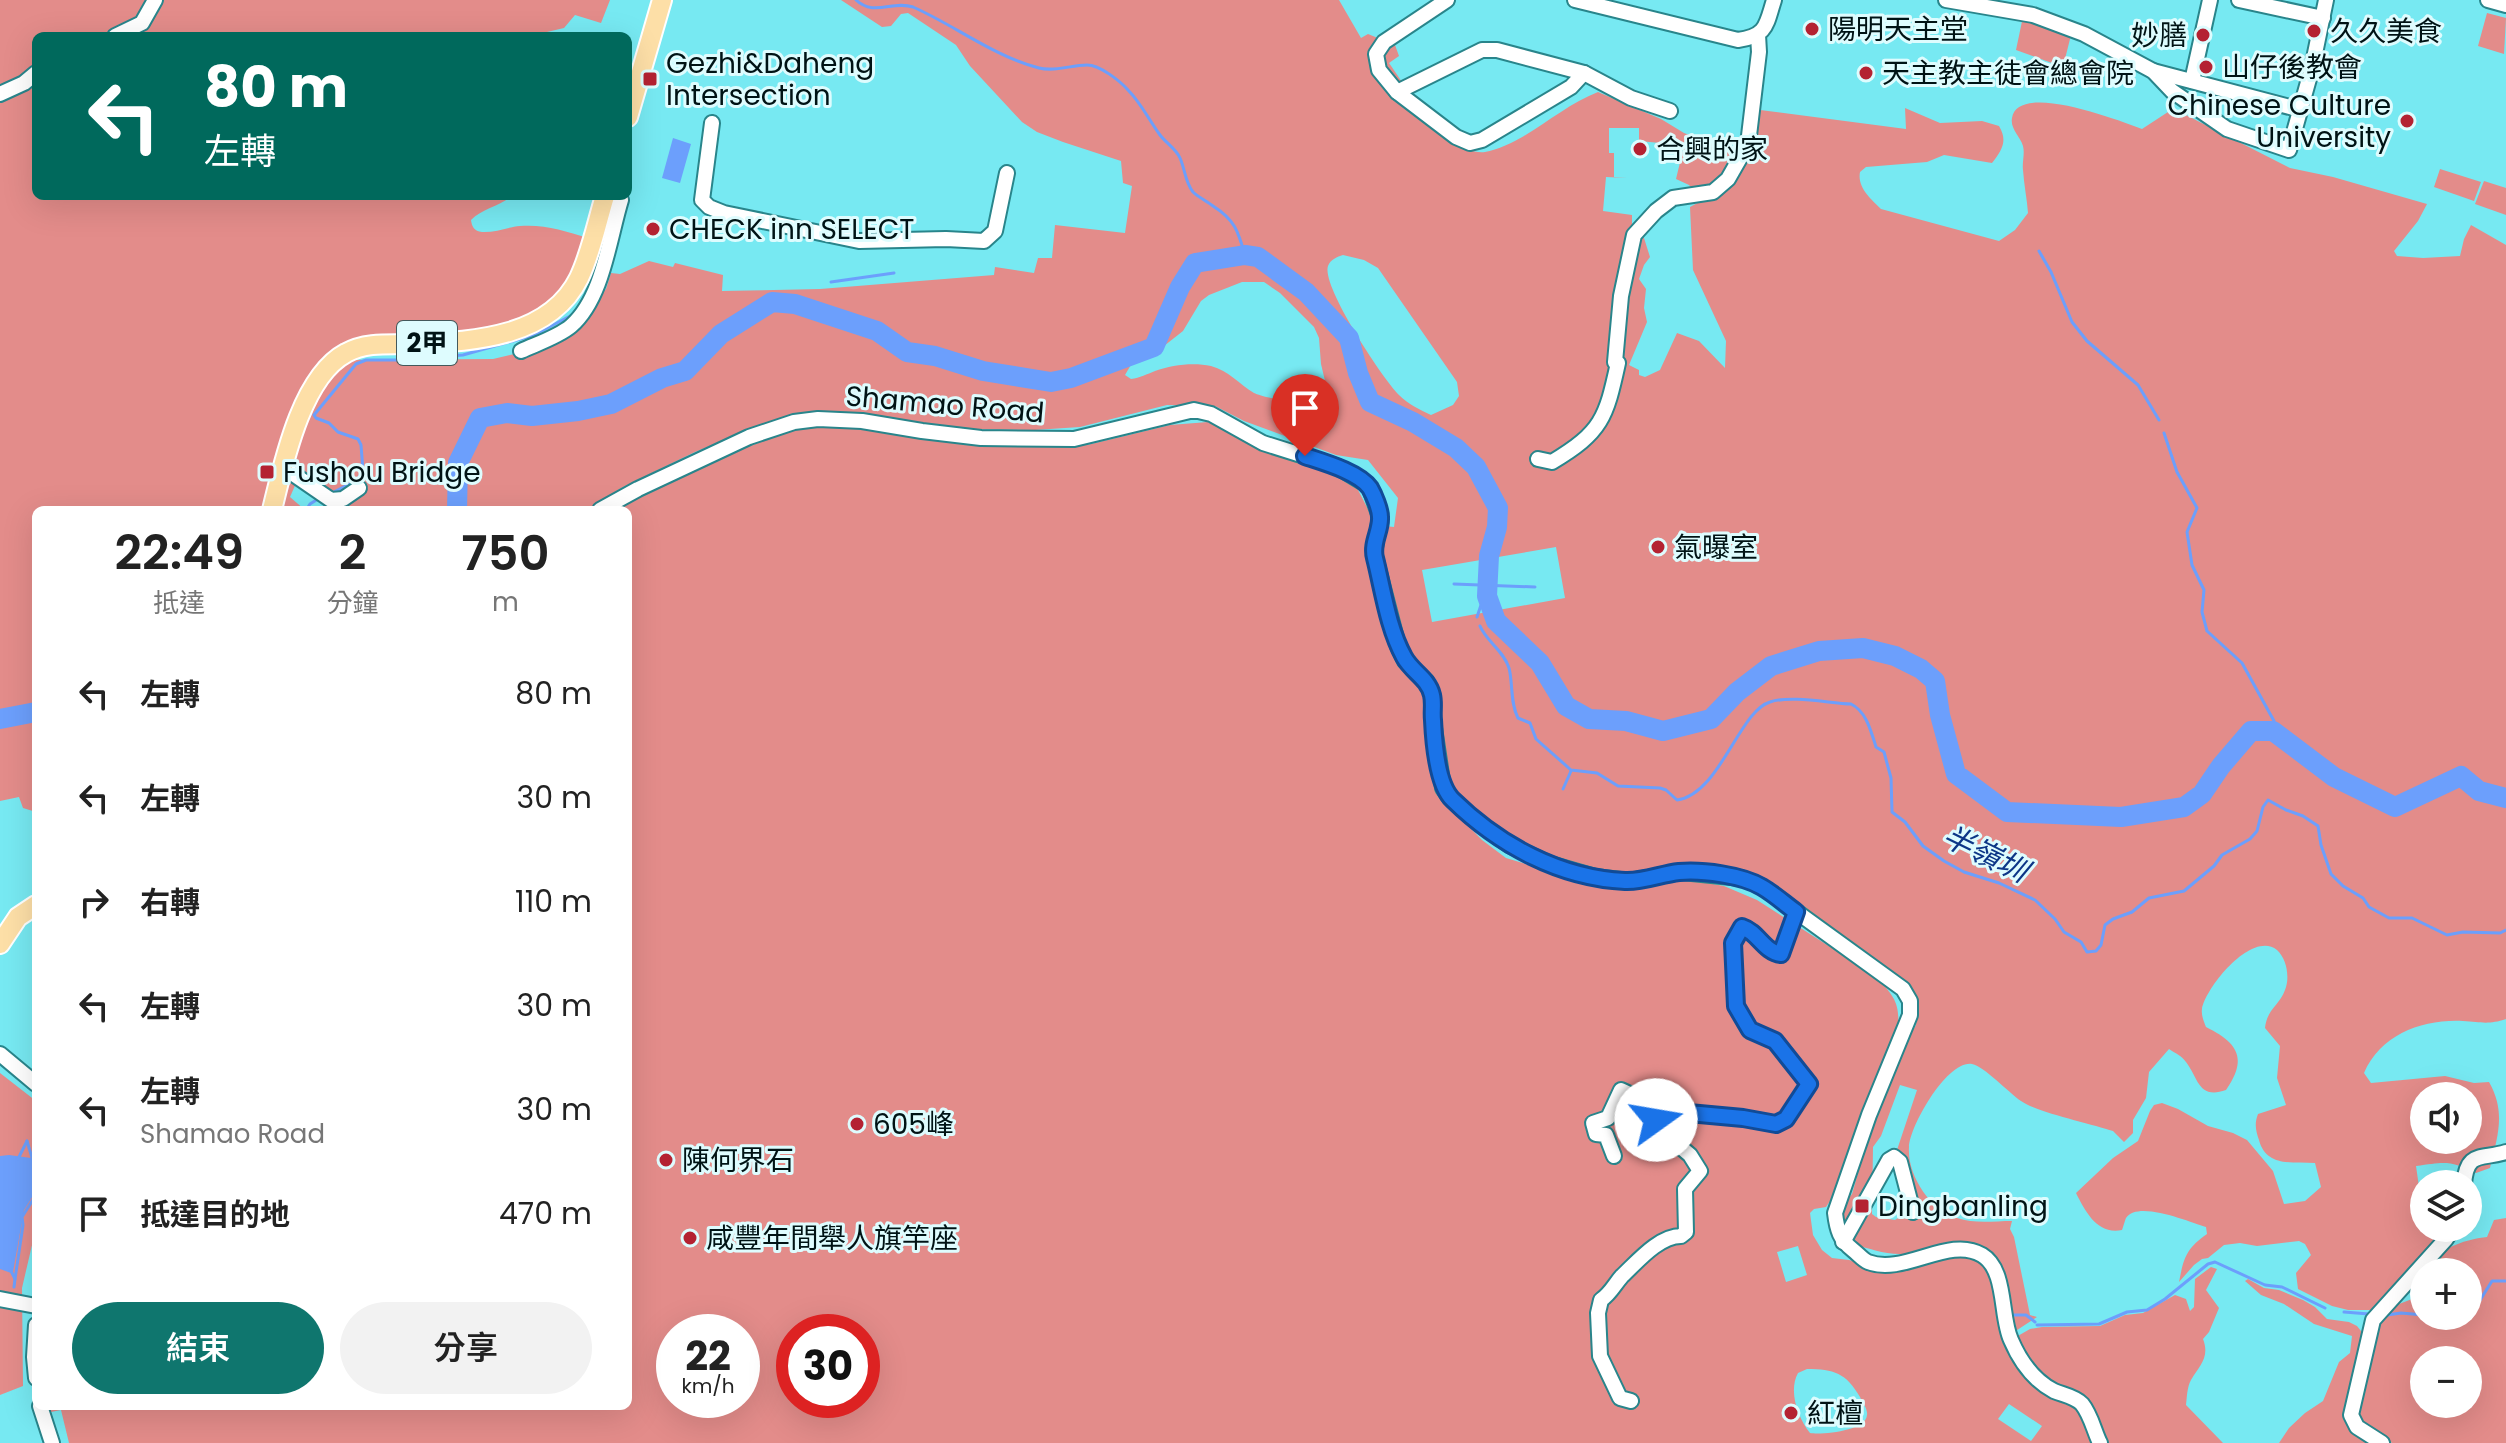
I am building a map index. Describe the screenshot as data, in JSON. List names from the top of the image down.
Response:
{
  "streets": {
    "main road": ["2甲"],
    "street": ["Shamao Road"]
  },
  "water": ["半嶺圳"],
  "places": {
    "other": [
      "陽明天主堂",
      "久久美食",
      "妙膳",
      "山仔後教會",
      "天主教主徒會總會院",
      "Chinese Culture University",
      "合興的家",
      "CHECK inn SELECT",
      "氣曝室",
      "605峰",
      "陳何界石",
      "咸豐年間舉人旗竿座",
      "紅檀"
    ],
    "transit": ["Gezhi&Daheng Intersection", "Fushou Bridge", "Dingbanling"]
  },
  "page": {
    "turn": ["80 m", "左轉"],
    "eta": [
      "22:49",
      "抵達",
      "2",
      "分鐘",
      "750",
      "m"
    ],
    "list": [
      {
        "name": "左轉",
        "value": "80 m"
      },
      {
        "name": "左轉",
        "value": "30 m"
      },
      {
        "name": "右轉",
        "value": "110 m"
      },
      {
        "name": "左轉",
        "value": "30 m"
      },
      {
        "name": "左轉",
        "note": "Shamao Road",
        "value": "30 m"
      },
      {
        "name": "抵達目的地",
        "value": "470 m"
      }
    ],
    "map_buttons": ["+", "−"],
    "buttons": ["結束", "分享"],
    "speed": "22 km/h",
    "limit": "30"
  }
}
